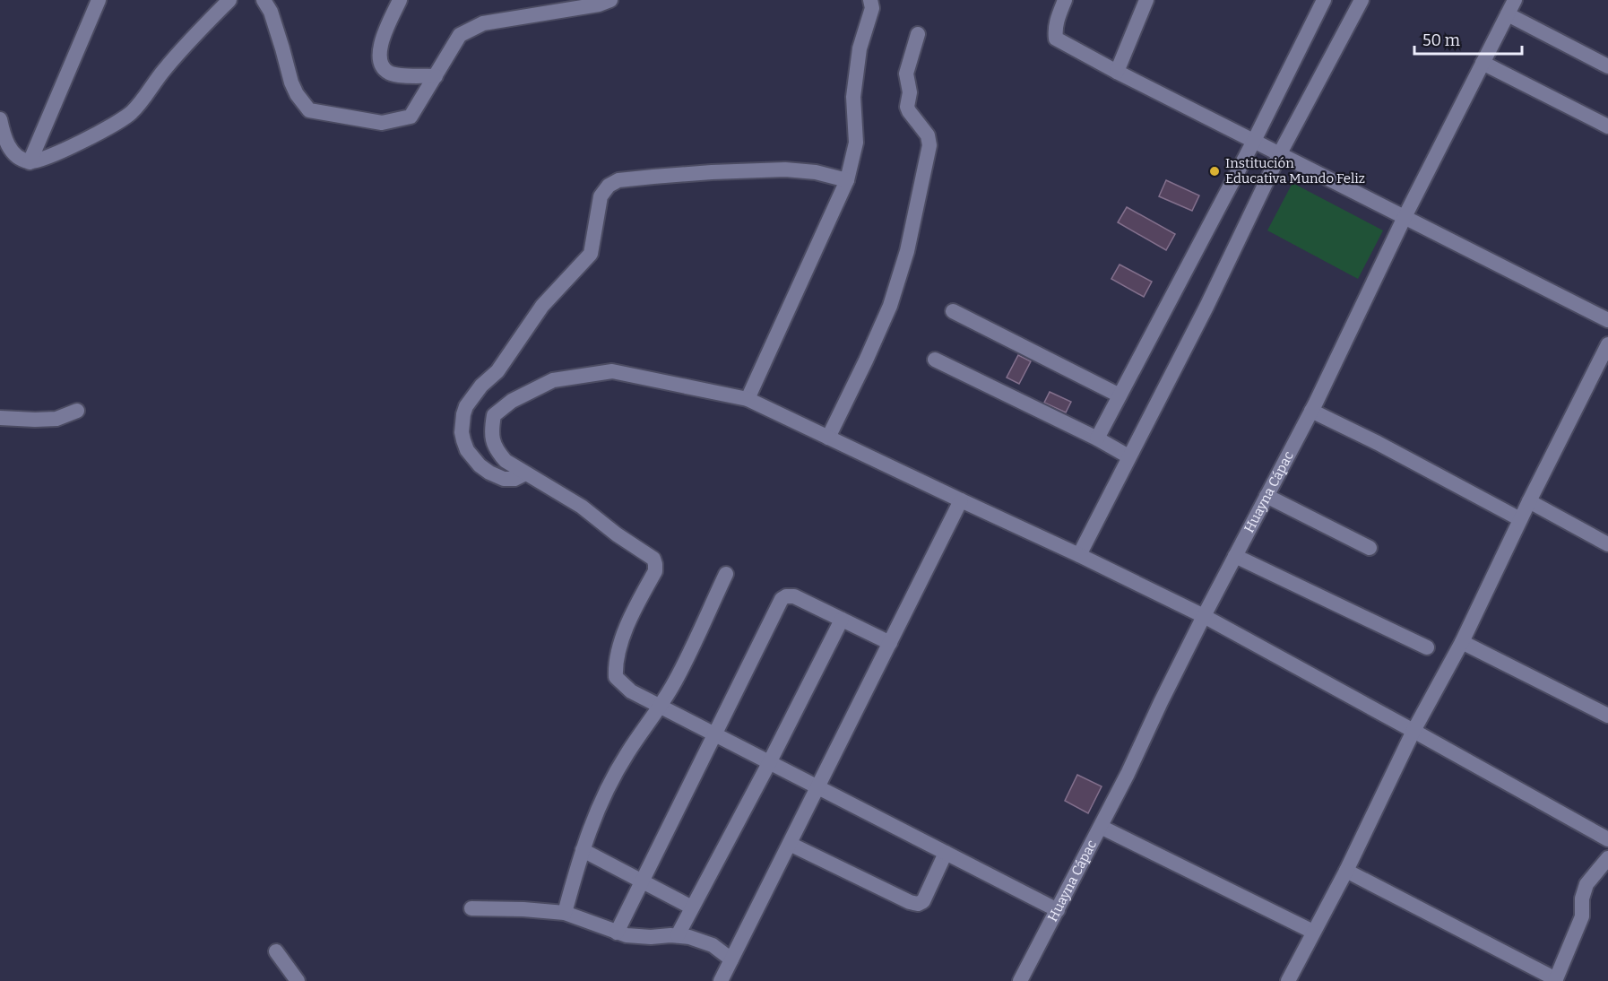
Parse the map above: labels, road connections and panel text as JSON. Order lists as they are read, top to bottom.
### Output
{
  "streets": {
    "street": ["Huayna Cápac"]
  },
  "places": ["Institución Educativa Mundo Feliz"],
  "scale_bar": "50 m"
}
